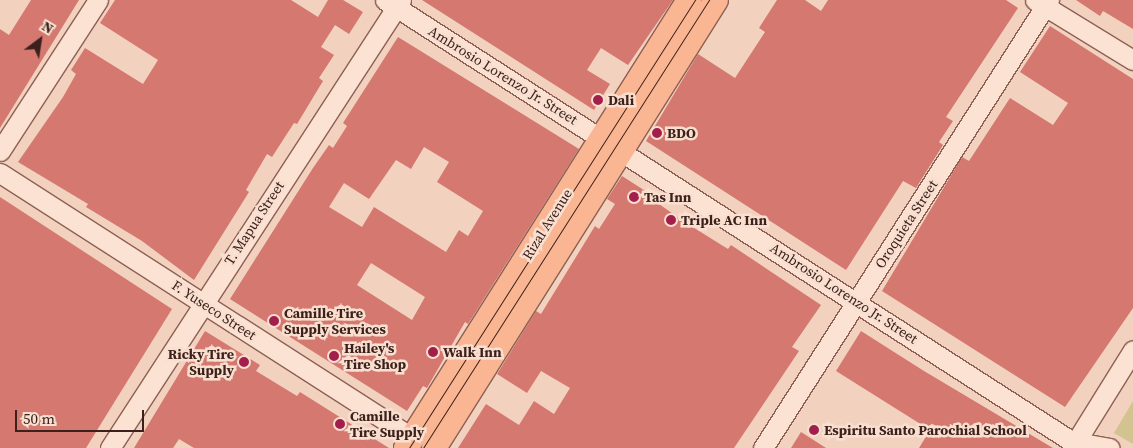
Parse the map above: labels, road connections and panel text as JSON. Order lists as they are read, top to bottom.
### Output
{
  "streets": {
    "main road": ["Rizal Avenue"],
    "street": [
      "Ambrosio Lorenzo Jr. Street",
      "T. Mapua Street",
      "Oroquieta Street",
      "F. Yuseco Street"
    ]
  },
  "crossings": [
    ["Ambrosio Lorenzo Jr. Street", "T. Mapua Street"],
    ["Ambrosio Lorenzo Jr. Street", "Rizal Avenue"],
    ["Ambrosio Lorenzo Jr. Street", "Oroquieta Street"],
    ["T. Mapua Street", "F. Yuseco Street"],
    ["Rizal Avenue", "F. Yuseco Street"]
  ],
  "places": [
    "Dali",
    "BDO",
    "Tas Inn",
    "Triple AC Inn",
    "Camille Tire Supply Services",
    "Walk Inn",
    "Hailey's Tire Shop",
    "Ricky Tire Supply",
    "Camille Tire Supply",
    "Espiritu Santo Parochial School"
  ],
  "scale_bar": "50 m",
  "north": "top right"
}
